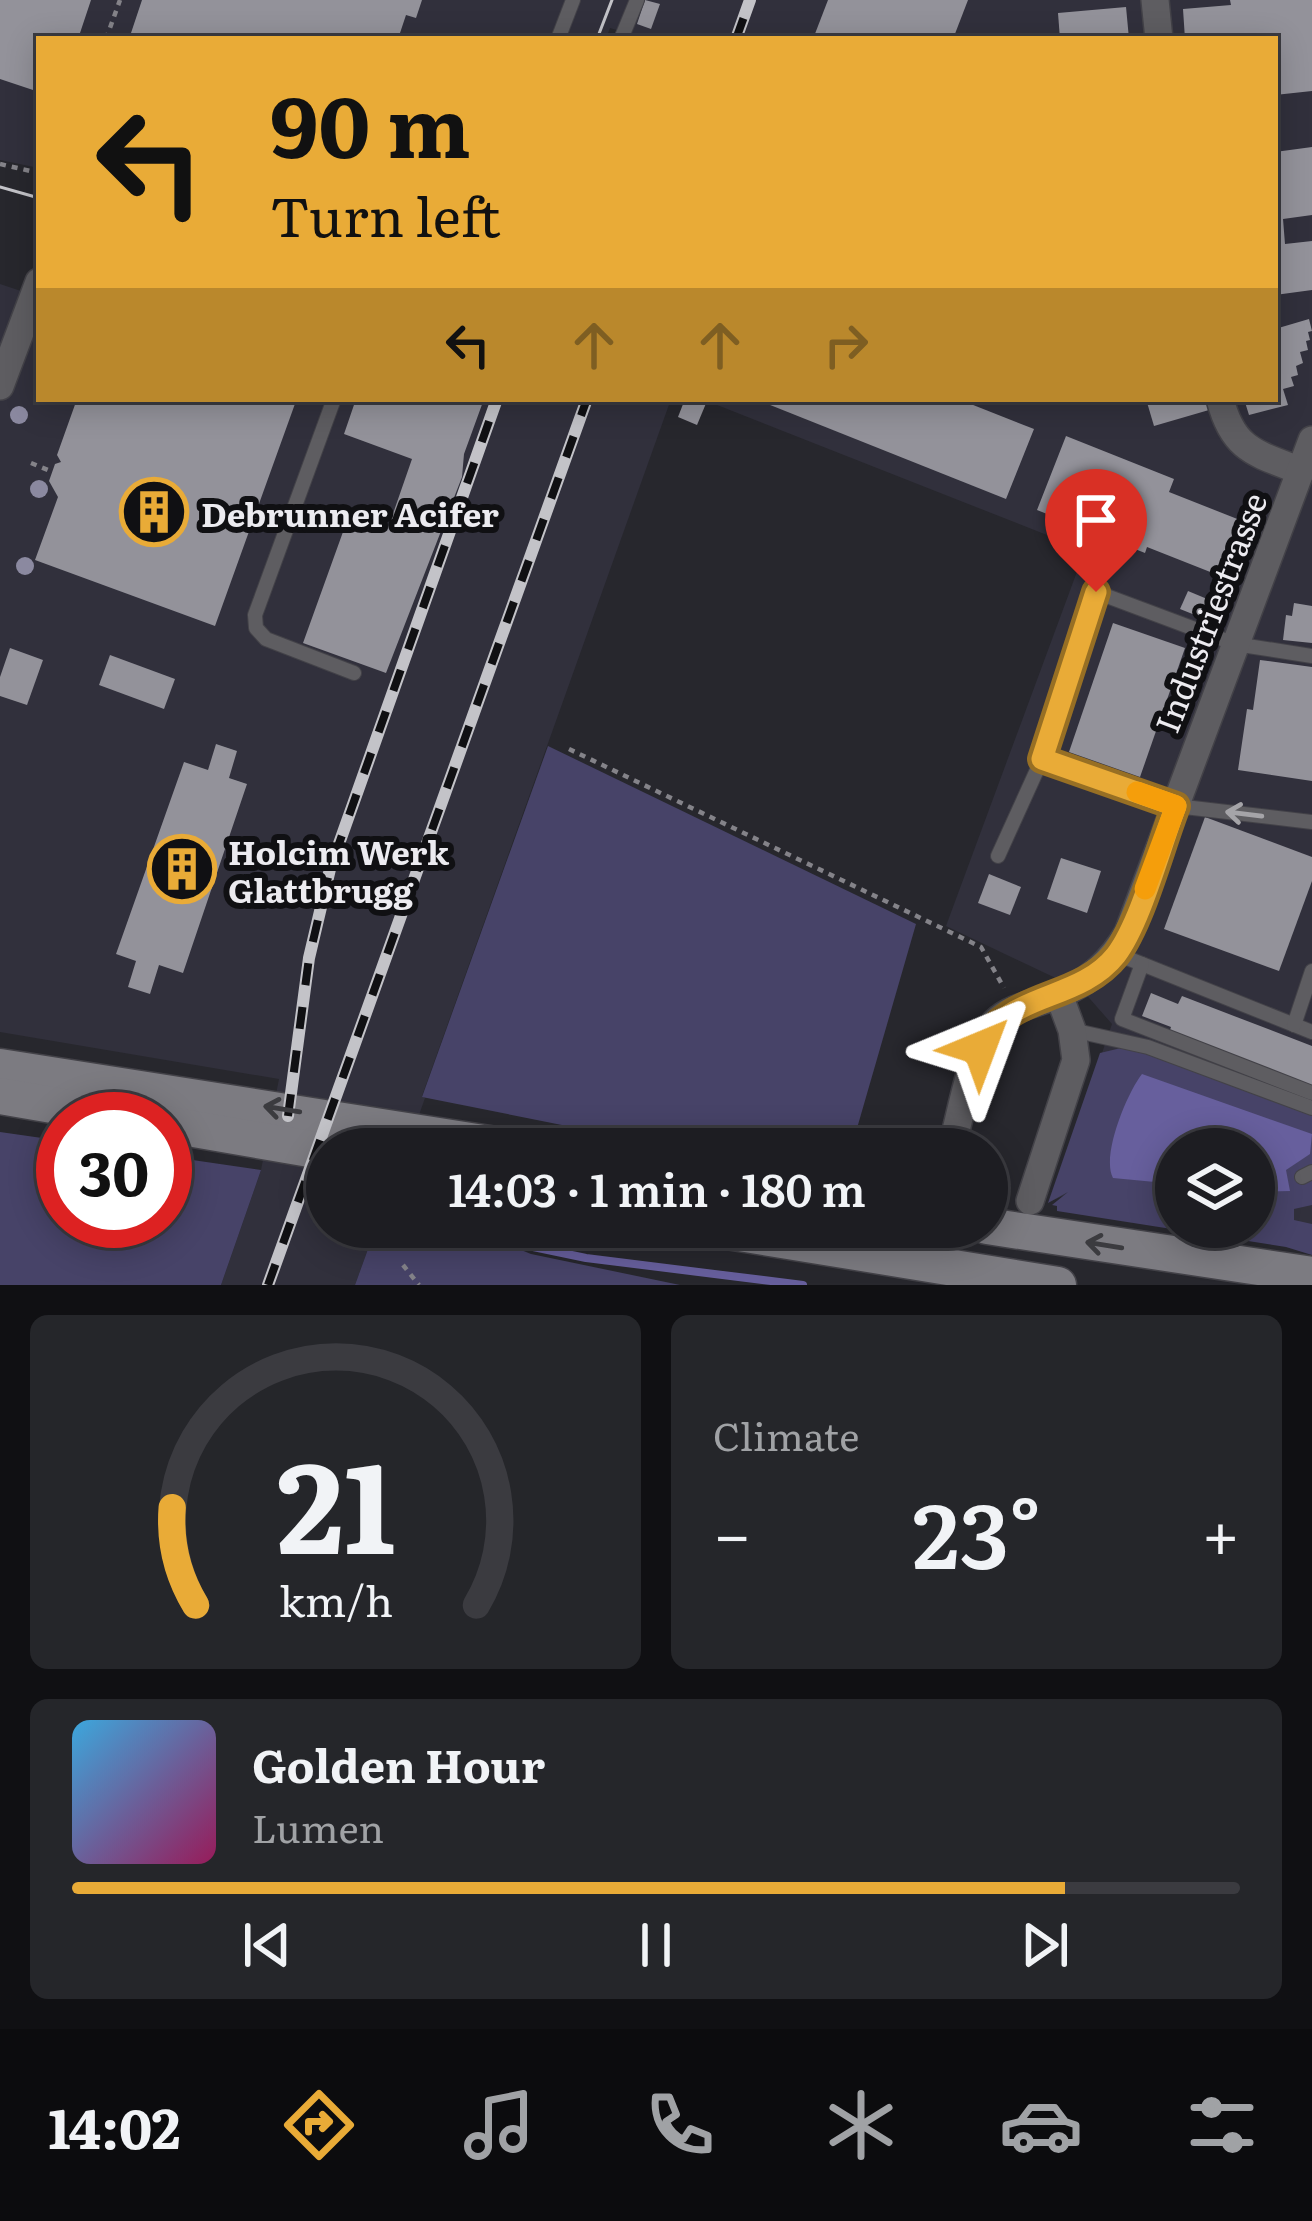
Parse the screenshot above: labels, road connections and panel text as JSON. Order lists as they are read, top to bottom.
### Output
{
  "streets": {
    "street": ["Industriestrasse"]
  },
  "places": {
    "building": ["Debrunner Acifer", "Holcim Werk Glattbrugg"]
  },
  "page": {
    "turn": ["90 m", "Turn left"],
    "limit": "30",
    "trip": "14:03 · 1 min · 180 m",
    "tile": "Climate",
    "heat": ["−", "23°", "+"],
    "song": ["Golden Hour", "Lumen"],
    "tabs": "14:02",
    "gauge": ["21", "km/h"]
  }
}
